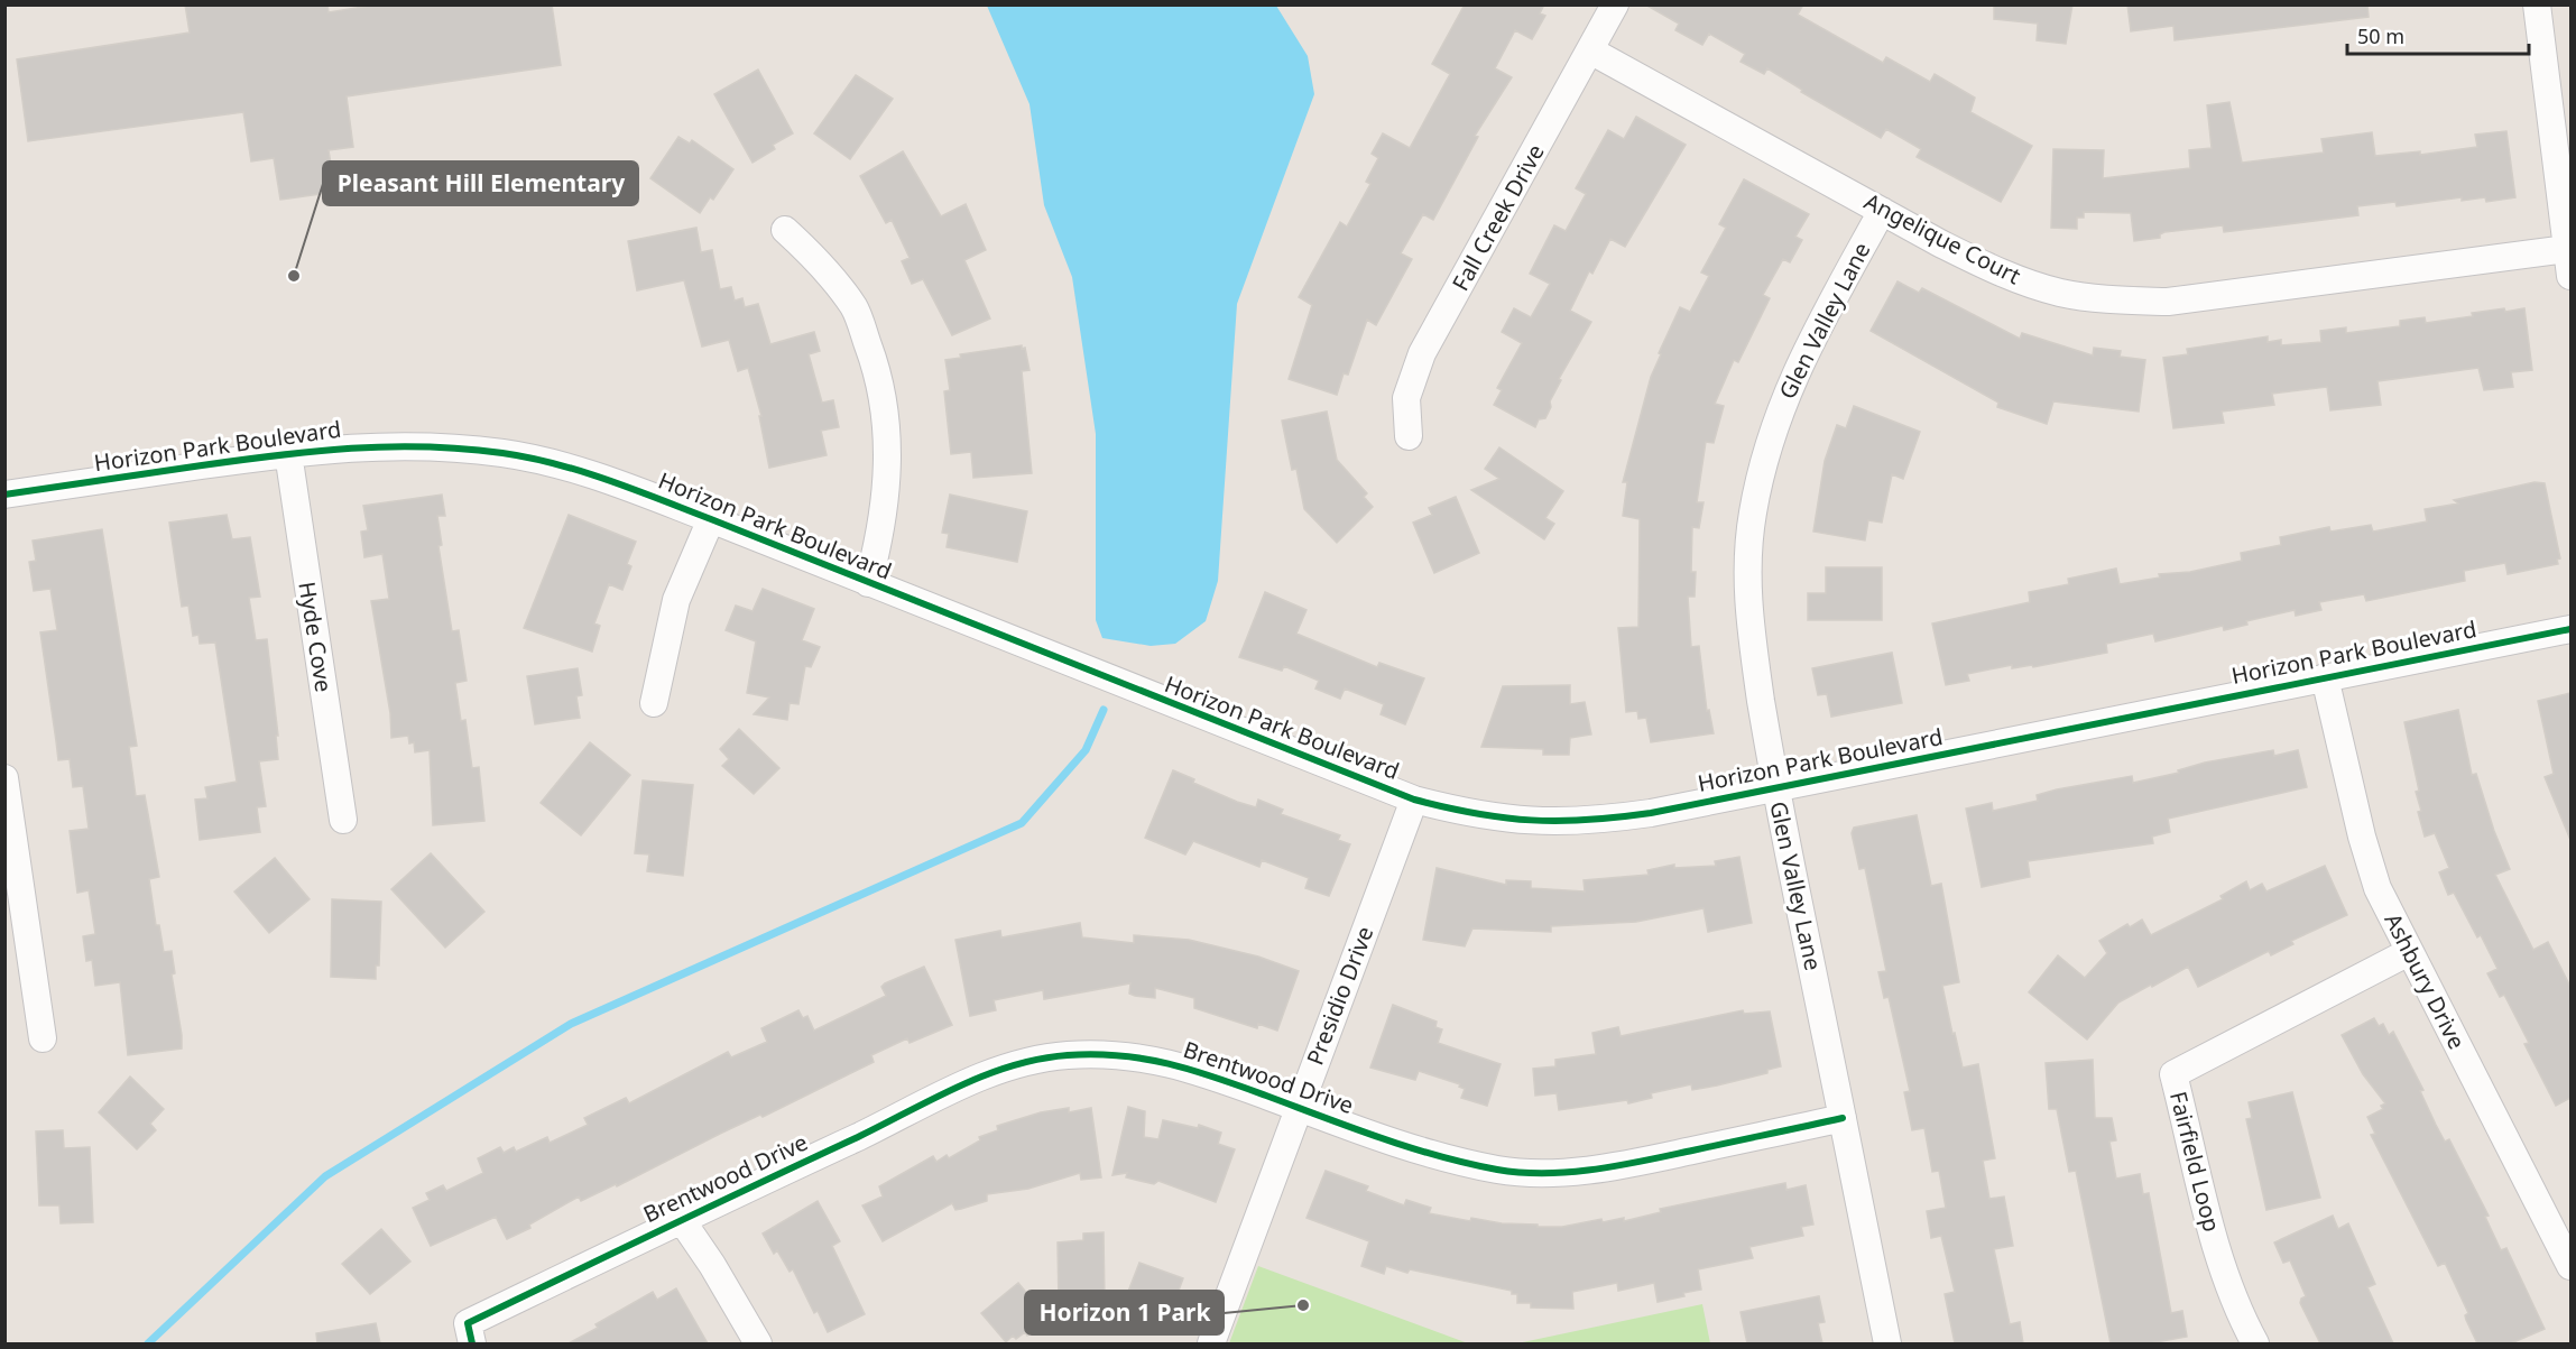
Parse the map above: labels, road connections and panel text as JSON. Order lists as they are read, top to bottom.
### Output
{
  "streets": {
    "street": [
      "Fall Creek Drive",
      "Angelique Court",
      "Glen Valley Lane",
      "Horizon Park Boulevard",
      "Hyde Cove",
      "Ashbury Drive",
      "Presidio Drive",
      "Brentwood Drive",
      "Fairfield Loop"
    ]
  },
  "crossings": [
    ["Fall Creek Drive", "Angelique Court"],
    ["Angelique Court", "Glen Valley Lane"],
    ["Glen Valley Lane", "Horizon Park Boulevard"],
    ["Glen Valley Lane", "Brentwood Drive"],
    ["Horizon Park Boulevard", "Hyde Cove"],
    ["Horizon Park Boulevard", "Ashbury Drive"],
    ["Horizon Park Boulevard", "Presidio Drive"],
    ["Ashbury Drive", "Fairfield Loop"],
    ["Presidio Drive", "Brentwood Drive"]
  ],
  "places": ["Pleasant Hill Elementary", "Horizon 1 Park"],
  "scale_bar": "50 m"
}
